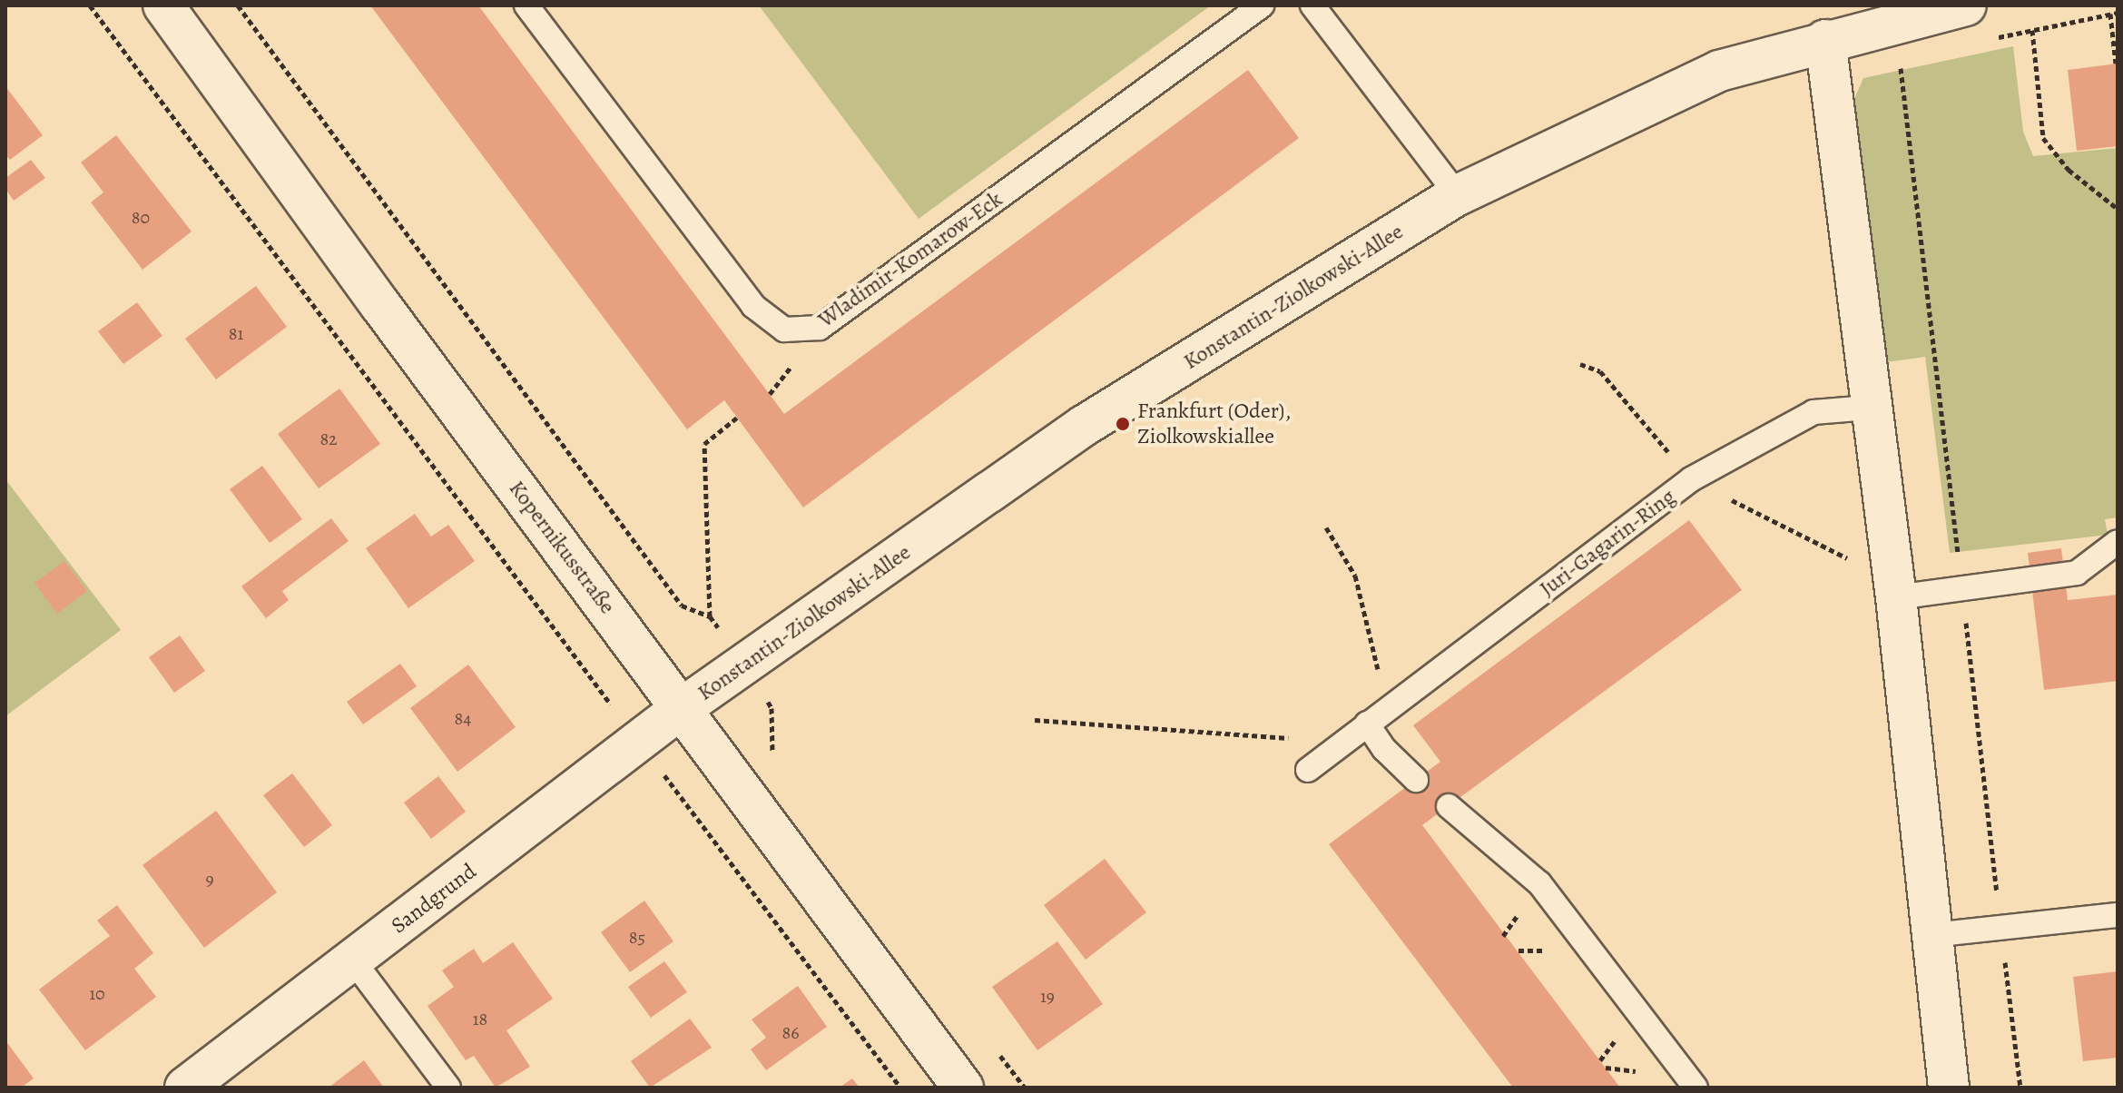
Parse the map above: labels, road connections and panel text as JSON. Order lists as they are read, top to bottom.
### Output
{
  "streets": {
    "street": ["Konstantin-Ziolkowski-Allee", "Kopernikusstraße", "Sandgrund"],
    "lane": ["Wladimir-Komarow-Eck", "Juri-Gagarin-Ring"]
  },
  "crossings": [
    ["Konstantin-Ziolkowski-Allee", "Kopernikusstraße"],
    ["Konstantin-Ziolkowski-Allee", "Sandgrund"],
    ["Kopernikusstraße", "Sandgrund"]
  ],
  "places": ["Frankfurt (Oder), Ziolkowskiallee"],
  "house_numbers": [
    "80",
    "81",
    "82",
    "84",
    "9",
    "85",
    "10",
    "19",
    "18",
    "86"
  ]
}
